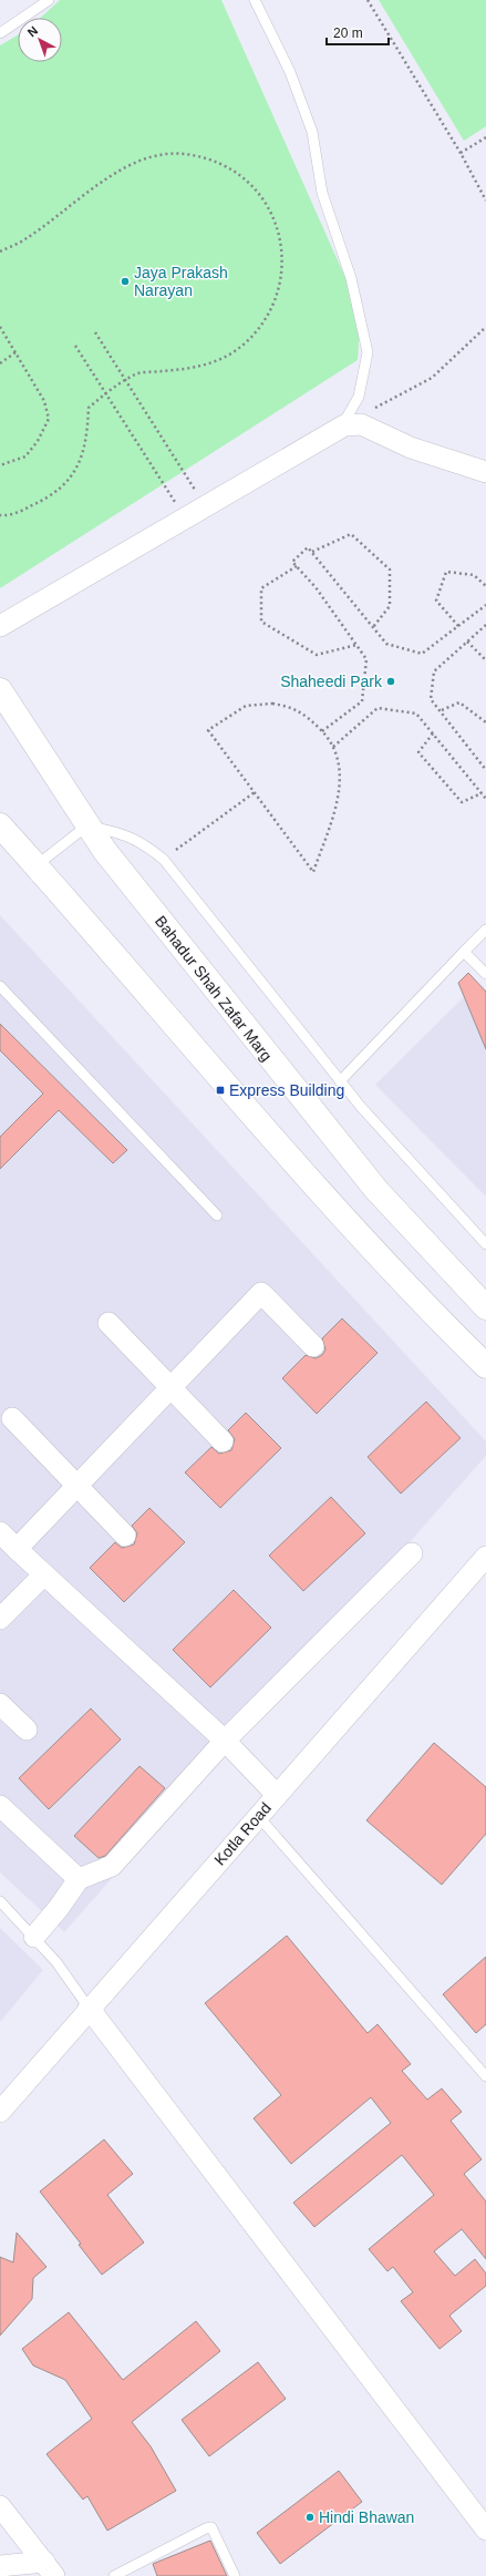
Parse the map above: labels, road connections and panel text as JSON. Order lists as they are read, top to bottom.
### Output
{
  "streets": {
    "main road": ["Bahadur Shah Zafar Marg"],
    "street": ["Kotla Road"]
  },
  "places": {
    "other": ["Jaya Prakash Narayan", "Shaheedi Park", "Hindi Bhawan"],
    "transit": ["Express Building"]
  },
  "scale_bar": "20 m",
  "north": "top left"
}
